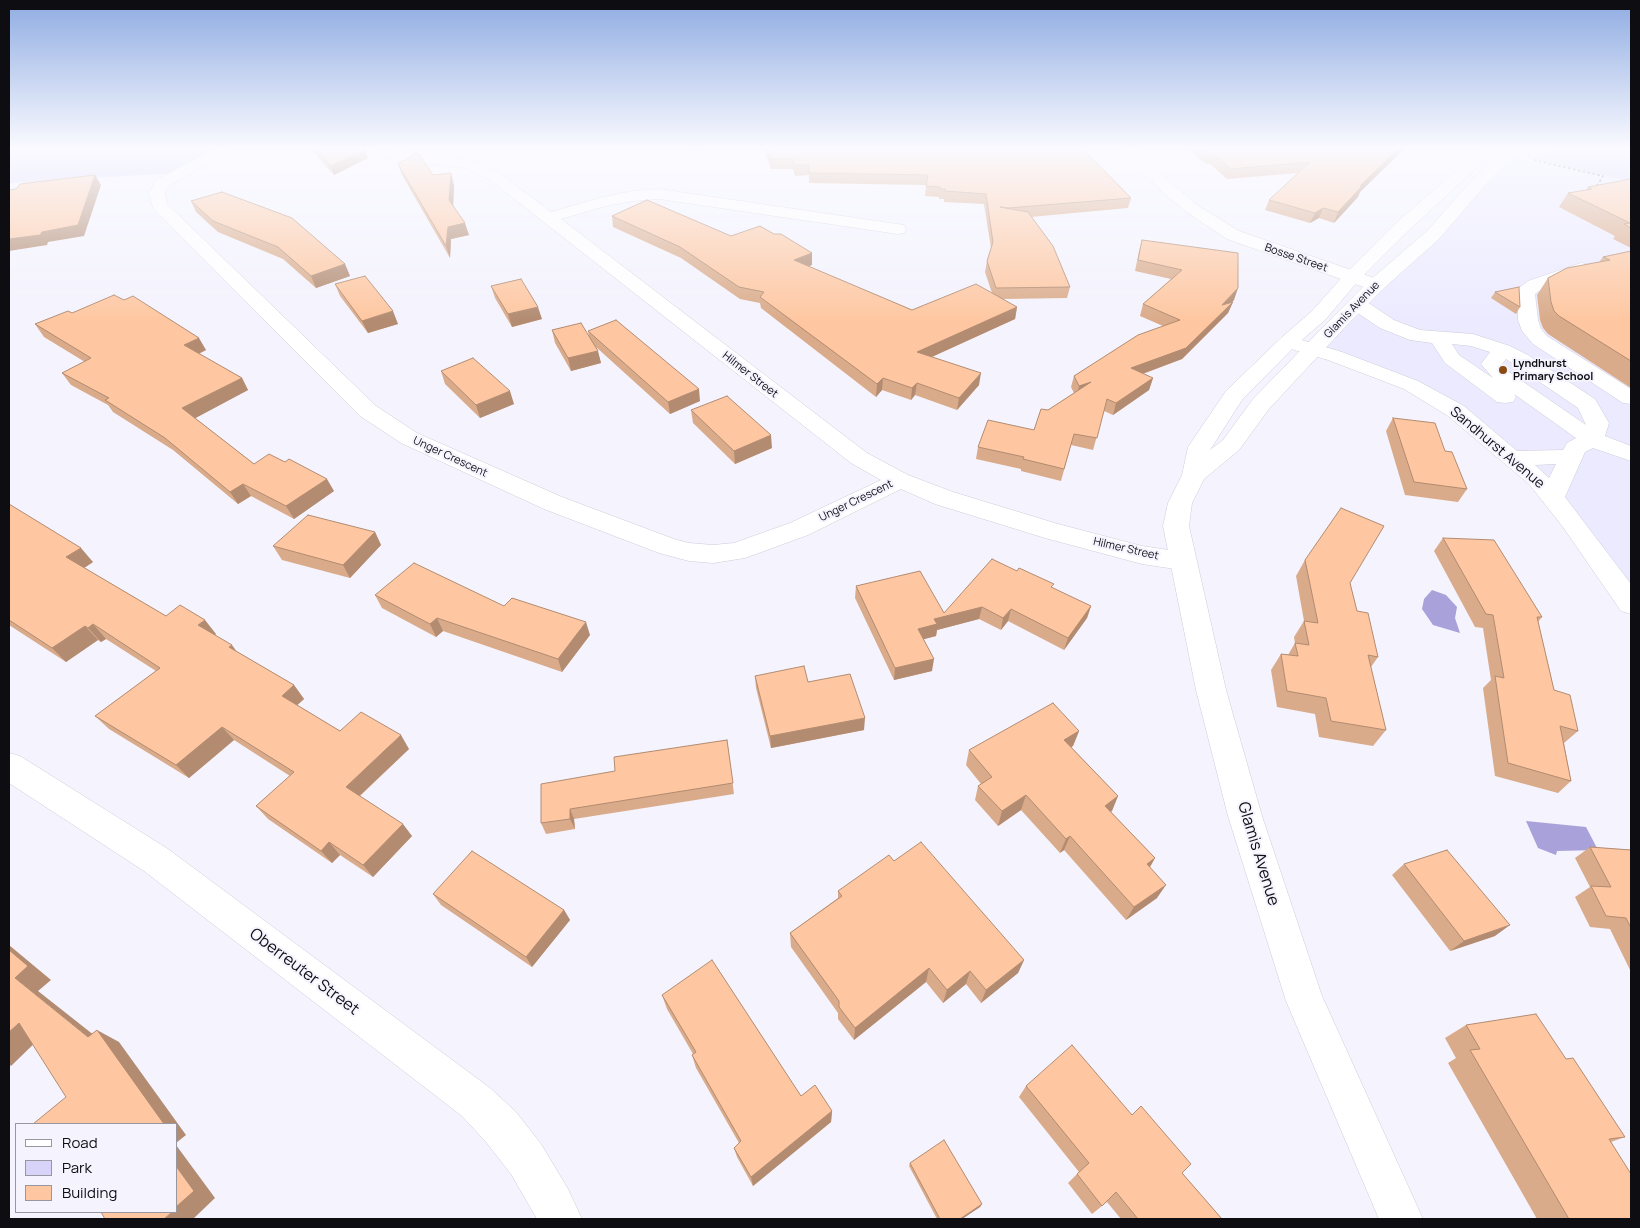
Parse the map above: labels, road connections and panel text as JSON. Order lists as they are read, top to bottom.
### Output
{
  "streets": {
    "street": [
      "Bosse Street",
      "Glamis Avenue",
      "Hilmer Street",
      "Sandhurst Avenue",
      "Unger Crescent",
      "Oberreuter Street"
    ]
  },
  "crossings": [
    ["Bosse Street", "Glamis Avenue"],
    ["Glamis Avenue", "Hilmer Street"],
    ["Glamis Avenue", "Sandhurst Avenue"],
    ["Hilmer Street", "Unger Crescent"]
  ],
  "places": ["Lyndhurst Primary School"],
  "legend": ["Road", "Park", "Building"]
}
